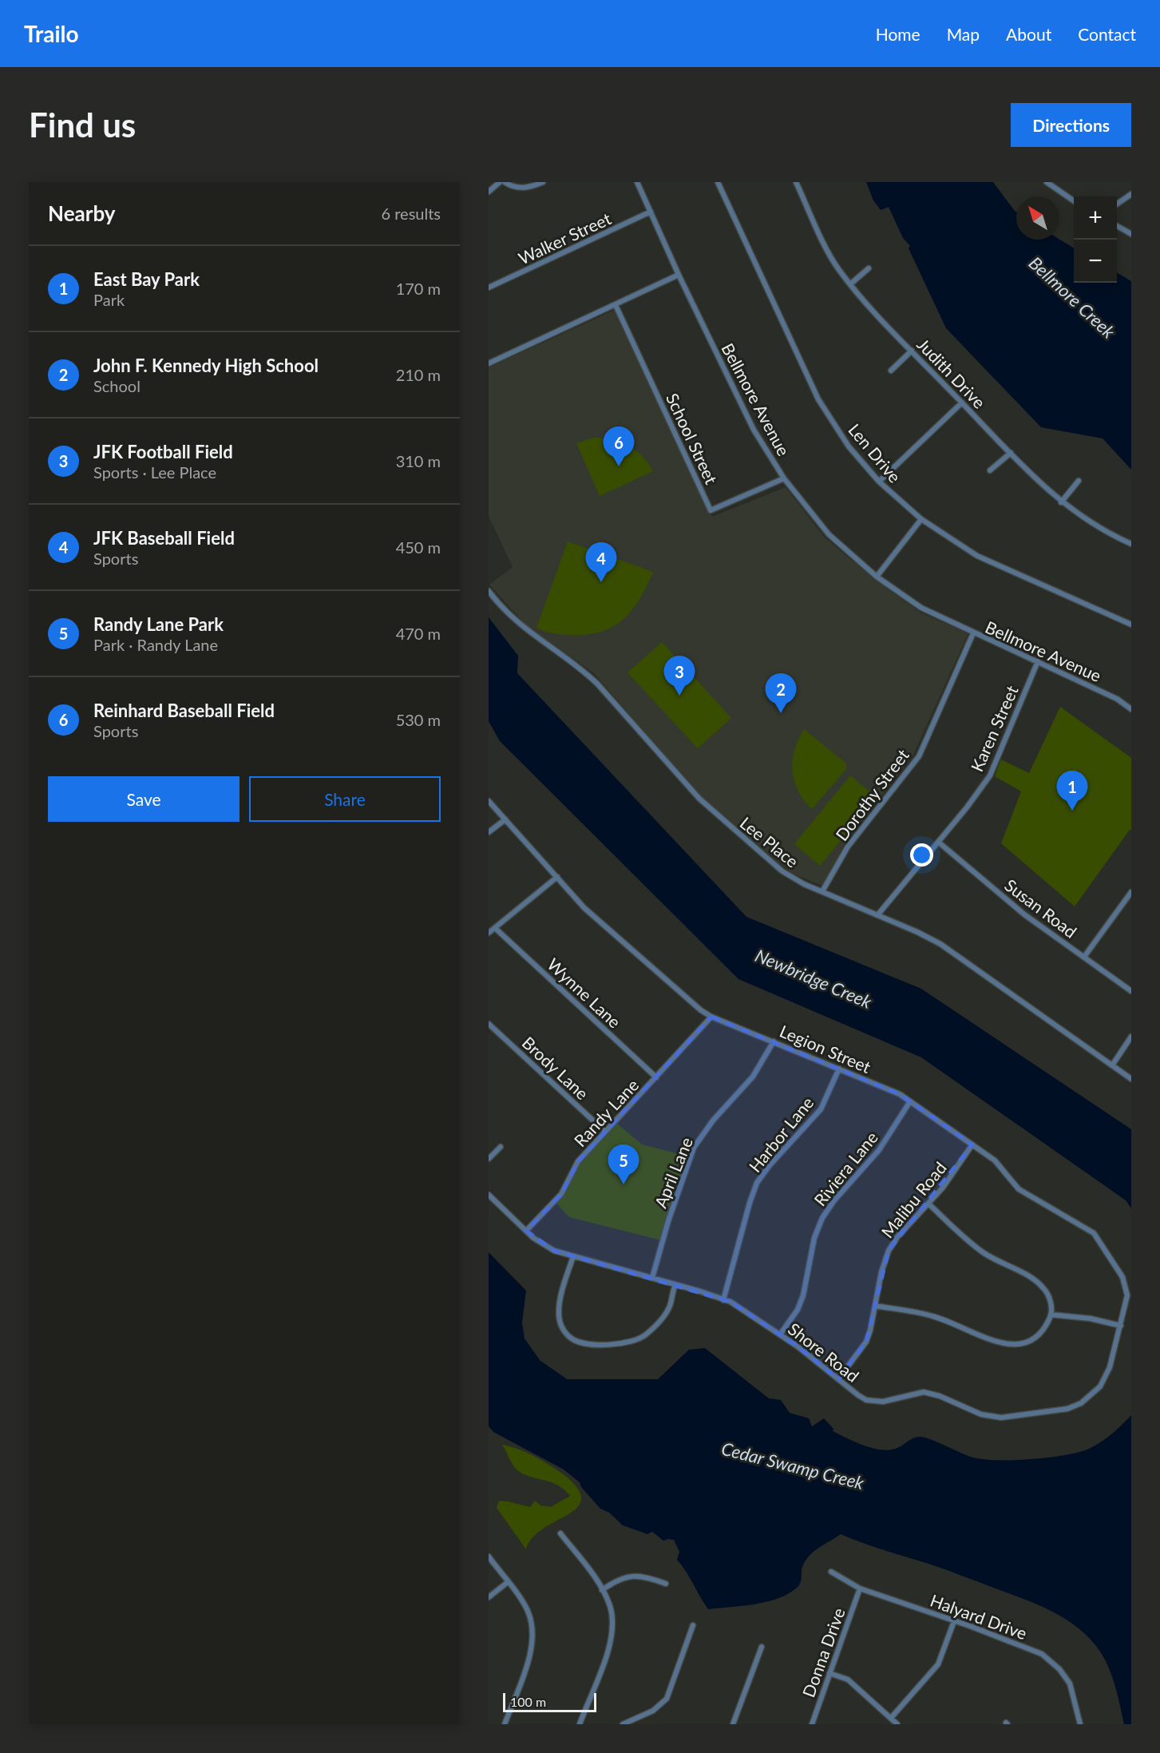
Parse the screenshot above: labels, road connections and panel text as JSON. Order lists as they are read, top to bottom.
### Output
{
  "streets": {
    "street": [
      "Walker Street",
      "Judith Drive",
      "Bellmore Avenue",
      "School Street",
      "Len Drive",
      "Karen Street",
      "Dorothy Street",
      "Lee Place",
      "Susan Road",
      "Wynne Lane",
      "Legion Street",
      "Brody Lane",
      "Randy Lane",
      "Harbor Lane",
      "Riviera Lane",
      "April Lane",
      "Malibu Road",
      "Shore Road",
      "Halyard Drive",
      "Donna Drive"
    ]
  },
  "crossings": [
    ["Walker Street", "Bellmore Avenue"],
    ["Bellmore Avenue", "School Street"],
    ["Bellmore Avenue", "Karen Street"],
    ["Bellmore Avenue", "Dorothy Street"],
    ["Karen Street", "Lee Place"],
    ["Karen Street", "Susan Road"],
    ["Dorothy Street", "Lee Place"],
    ["Wynne Lane", "Randy Lane"],
    ["Legion Street", "Randy Lane"],
    ["Legion Street", "Harbor Lane"],
    ["Legion Street", "Riviera Lane"],
    ["Legion Street", "April Lane"],
    ["Legion Street", "Malibu Road"],
    ["Legion Street", "Shore Road"],
    ["Brody Lane", "Randy Lane"],
    ["Randy Lane", "Shore Road"],
    ["Harbor Lane", "Shore Road"],
    ["Riviera Lane", "Shore Road"],
    ["April Lane", "Shore Road"],
    ["Malibu Road", "Shore Road"],
    ["Halyard Drive", "Donna Drive"]
  ],
  "water": ["Bellmore Creek", "Newbridge Creek", "Cedar Swamp Creek"],
  "scale_bar": "100 m",
  "north": "top left",
  "page": {
    "header": "Trailo",
    "nav": [
      "Home",
      "Map",
      "About",
      "Contact"
    ],
    "buttons": [
      "Directions",
      ["Save", "Share"]
    ],
    "title": "Find us",
    "heading": ["Nearby", "6 results"],
    "map_buttons": ["+", "−"],
    "list": [
      {
        "mark": "1",
        "name": "East Bay Park",
        "note": "Park",
        "value": "170 m"
      },
      {
        "mark": "2",
        "name": "John F. Kennedy High School",
        "note": "School",
        "value": "210 m"
      },
      {
        "mark": "3",
        "name": "JFK Football Field",
        "note": "Sports · Lee Place",
        "value": "310 m"
      },
      {
        "mark": "4",
        "name": "JFK Baseball Field",
        "note": "Sports",
        "value": "450 m"
      },
      {
        "mark": "5",
        "name": "Randy Lane Park",
        "note": "Park · Randy Lane",
        "value": "470 m"
      },
      {
        "mark": "6",
        "name": "Reinhard Baseball Field",
        "note": "Sports",
        "value": "530 m"
      }
    ],
    "pins": [
      "6",
      "4",
      "3",
      "2",
      "1",
      "5"
    ],
    "scale": "100 m"
  }
}
